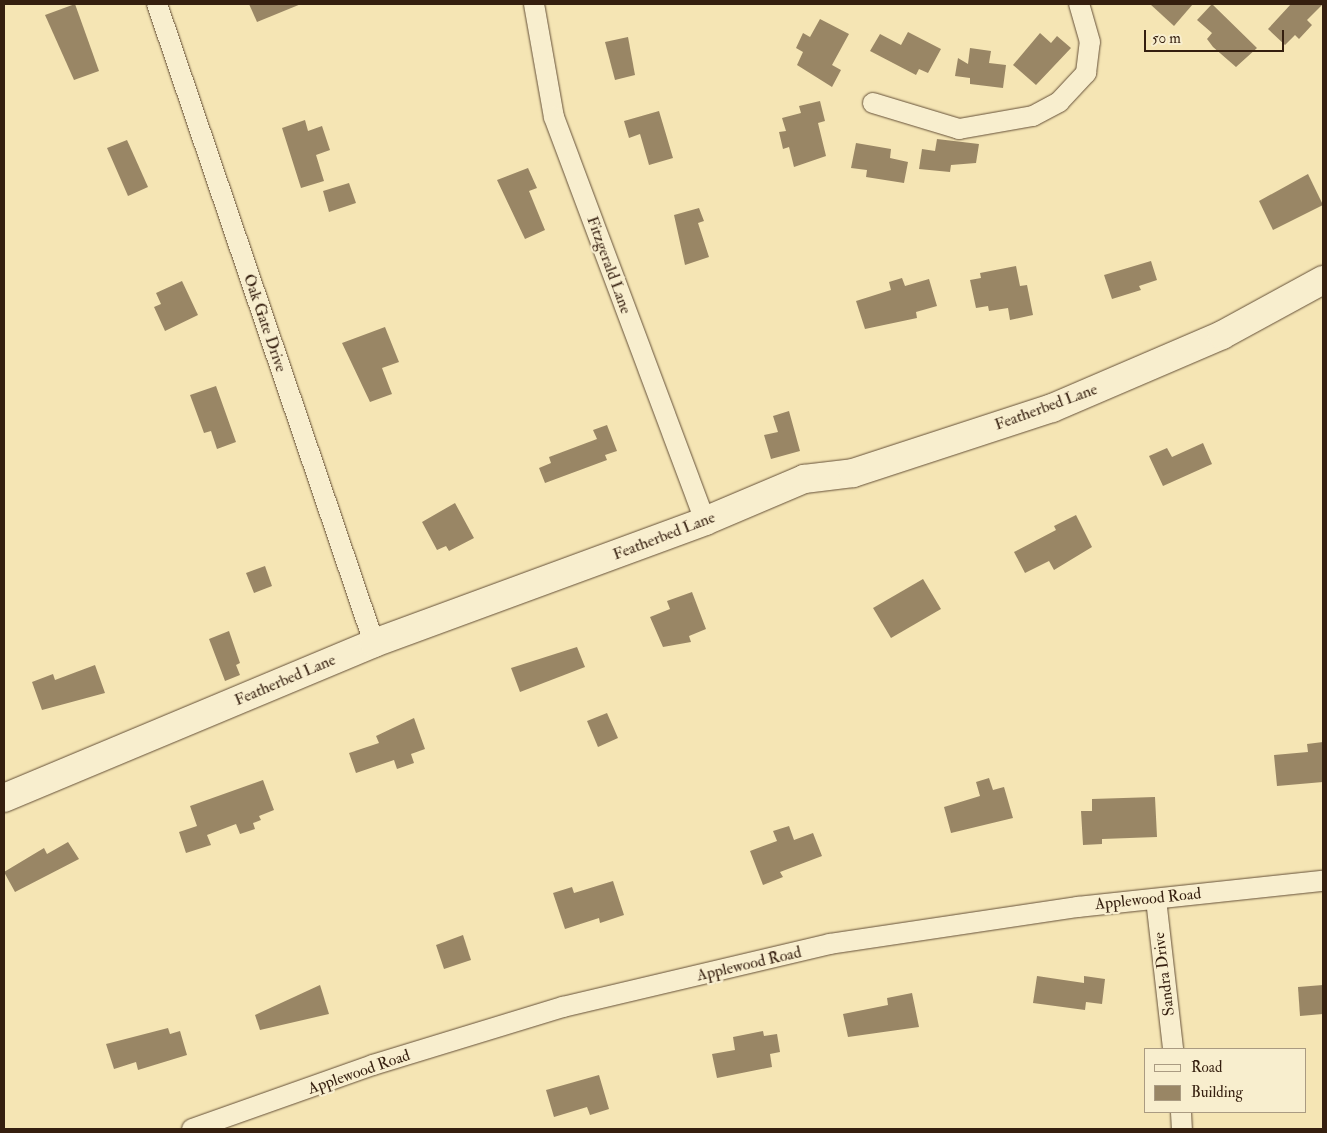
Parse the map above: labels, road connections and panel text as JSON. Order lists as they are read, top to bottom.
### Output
{
  "streets": {
    "street": [
      "Fitzgerald Lane",
      "Oak Gate Drive",
      "Featherbed Lane",
      "Applewood Road",
      "Sandra Drive"
    ]
  },
  "crossings": [
    ["Fitzgerald Lane", "Featherbed Lane"],
    ["Oak Gate Drive", "Featherbed Lane"],
    ["Applewood Road", "Sandra Drive"]
  ],
  "legend": ["Road", "Building"],
  "scale_bar": "50 m"
}
